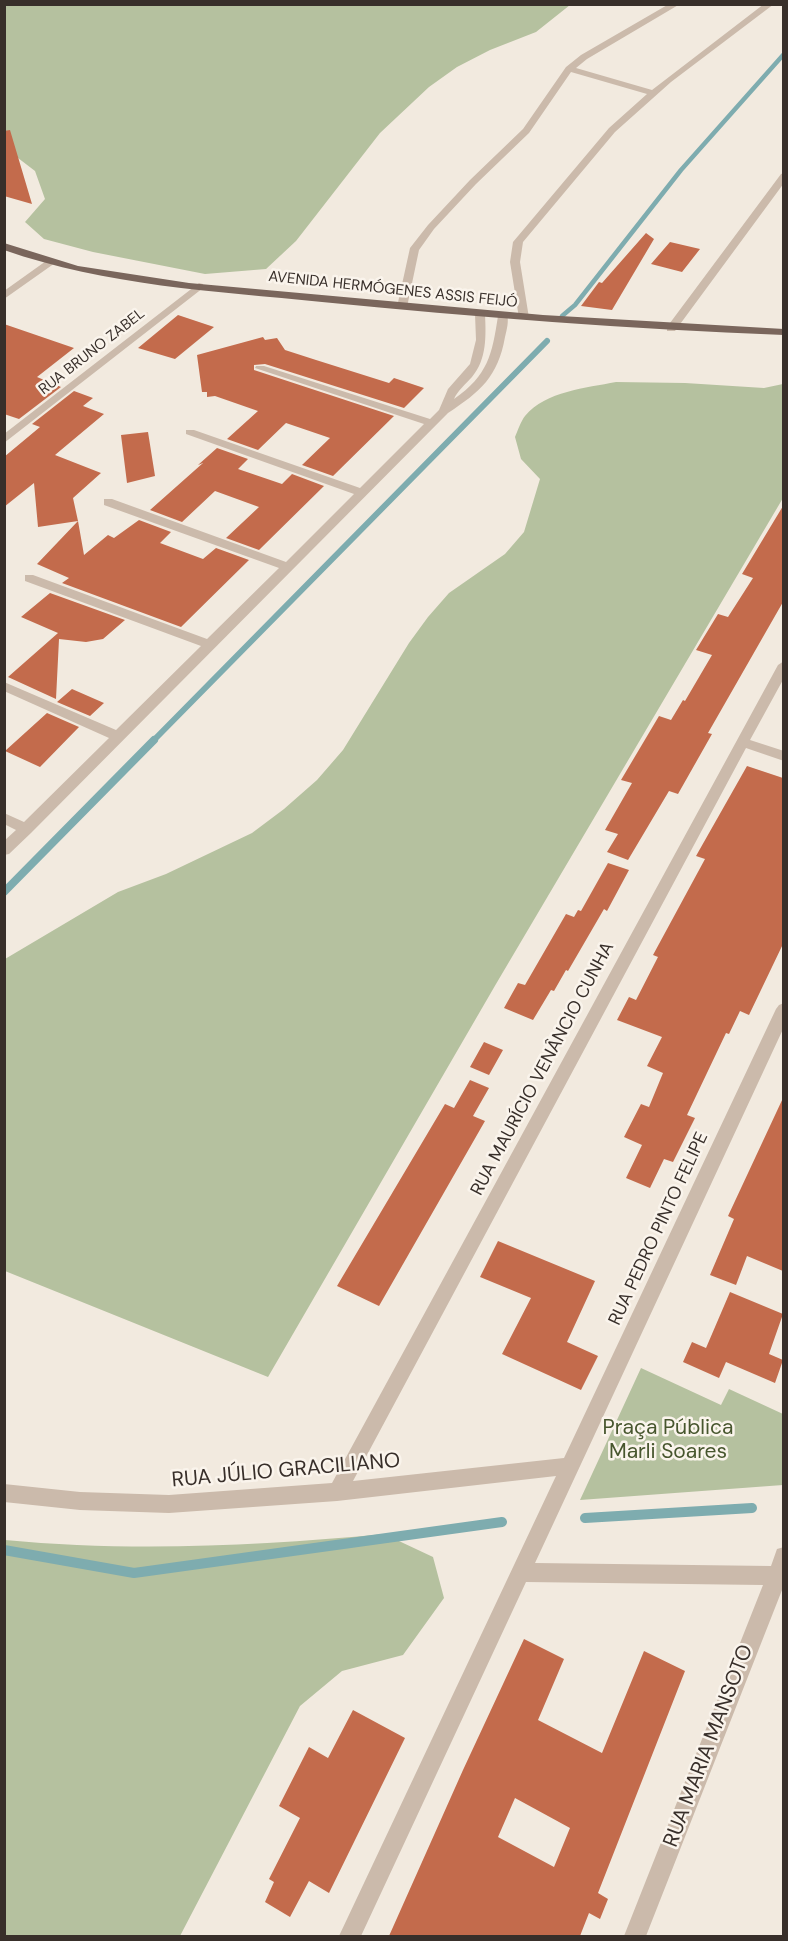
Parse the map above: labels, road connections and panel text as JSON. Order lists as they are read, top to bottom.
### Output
{
  "streets": {
    "main road": ["AVENIDA HERMÓGENES ASSIS FEIJÓ"],
    "street": [
      "RUA BRUNO ZABEL",
      "RUA MAURÍCIO VENÂNCIO CUNHA",
      "RUA PEDRO PINTO FELIPE",
      "RUA JÚLIO GRACILIANO",
      "RUA MARIA MANSOTO"
    ]
  },
  "crossings": [
    ["AVENIDA HERMÓGENES ASSIS FEIJÓ", "RUA BRUNO ZABEL"],
    ["RUA MAURÍCIO VENÂNCIO CUNHA", "RUA JÚLIO GRACILIANO"],
    ["RUA PEDRO PINTO FELIPE", "RUA JÚLIO GRACILIANO"]
  ],
  "parks": ["Praça Pública Marli Soares"]
}
